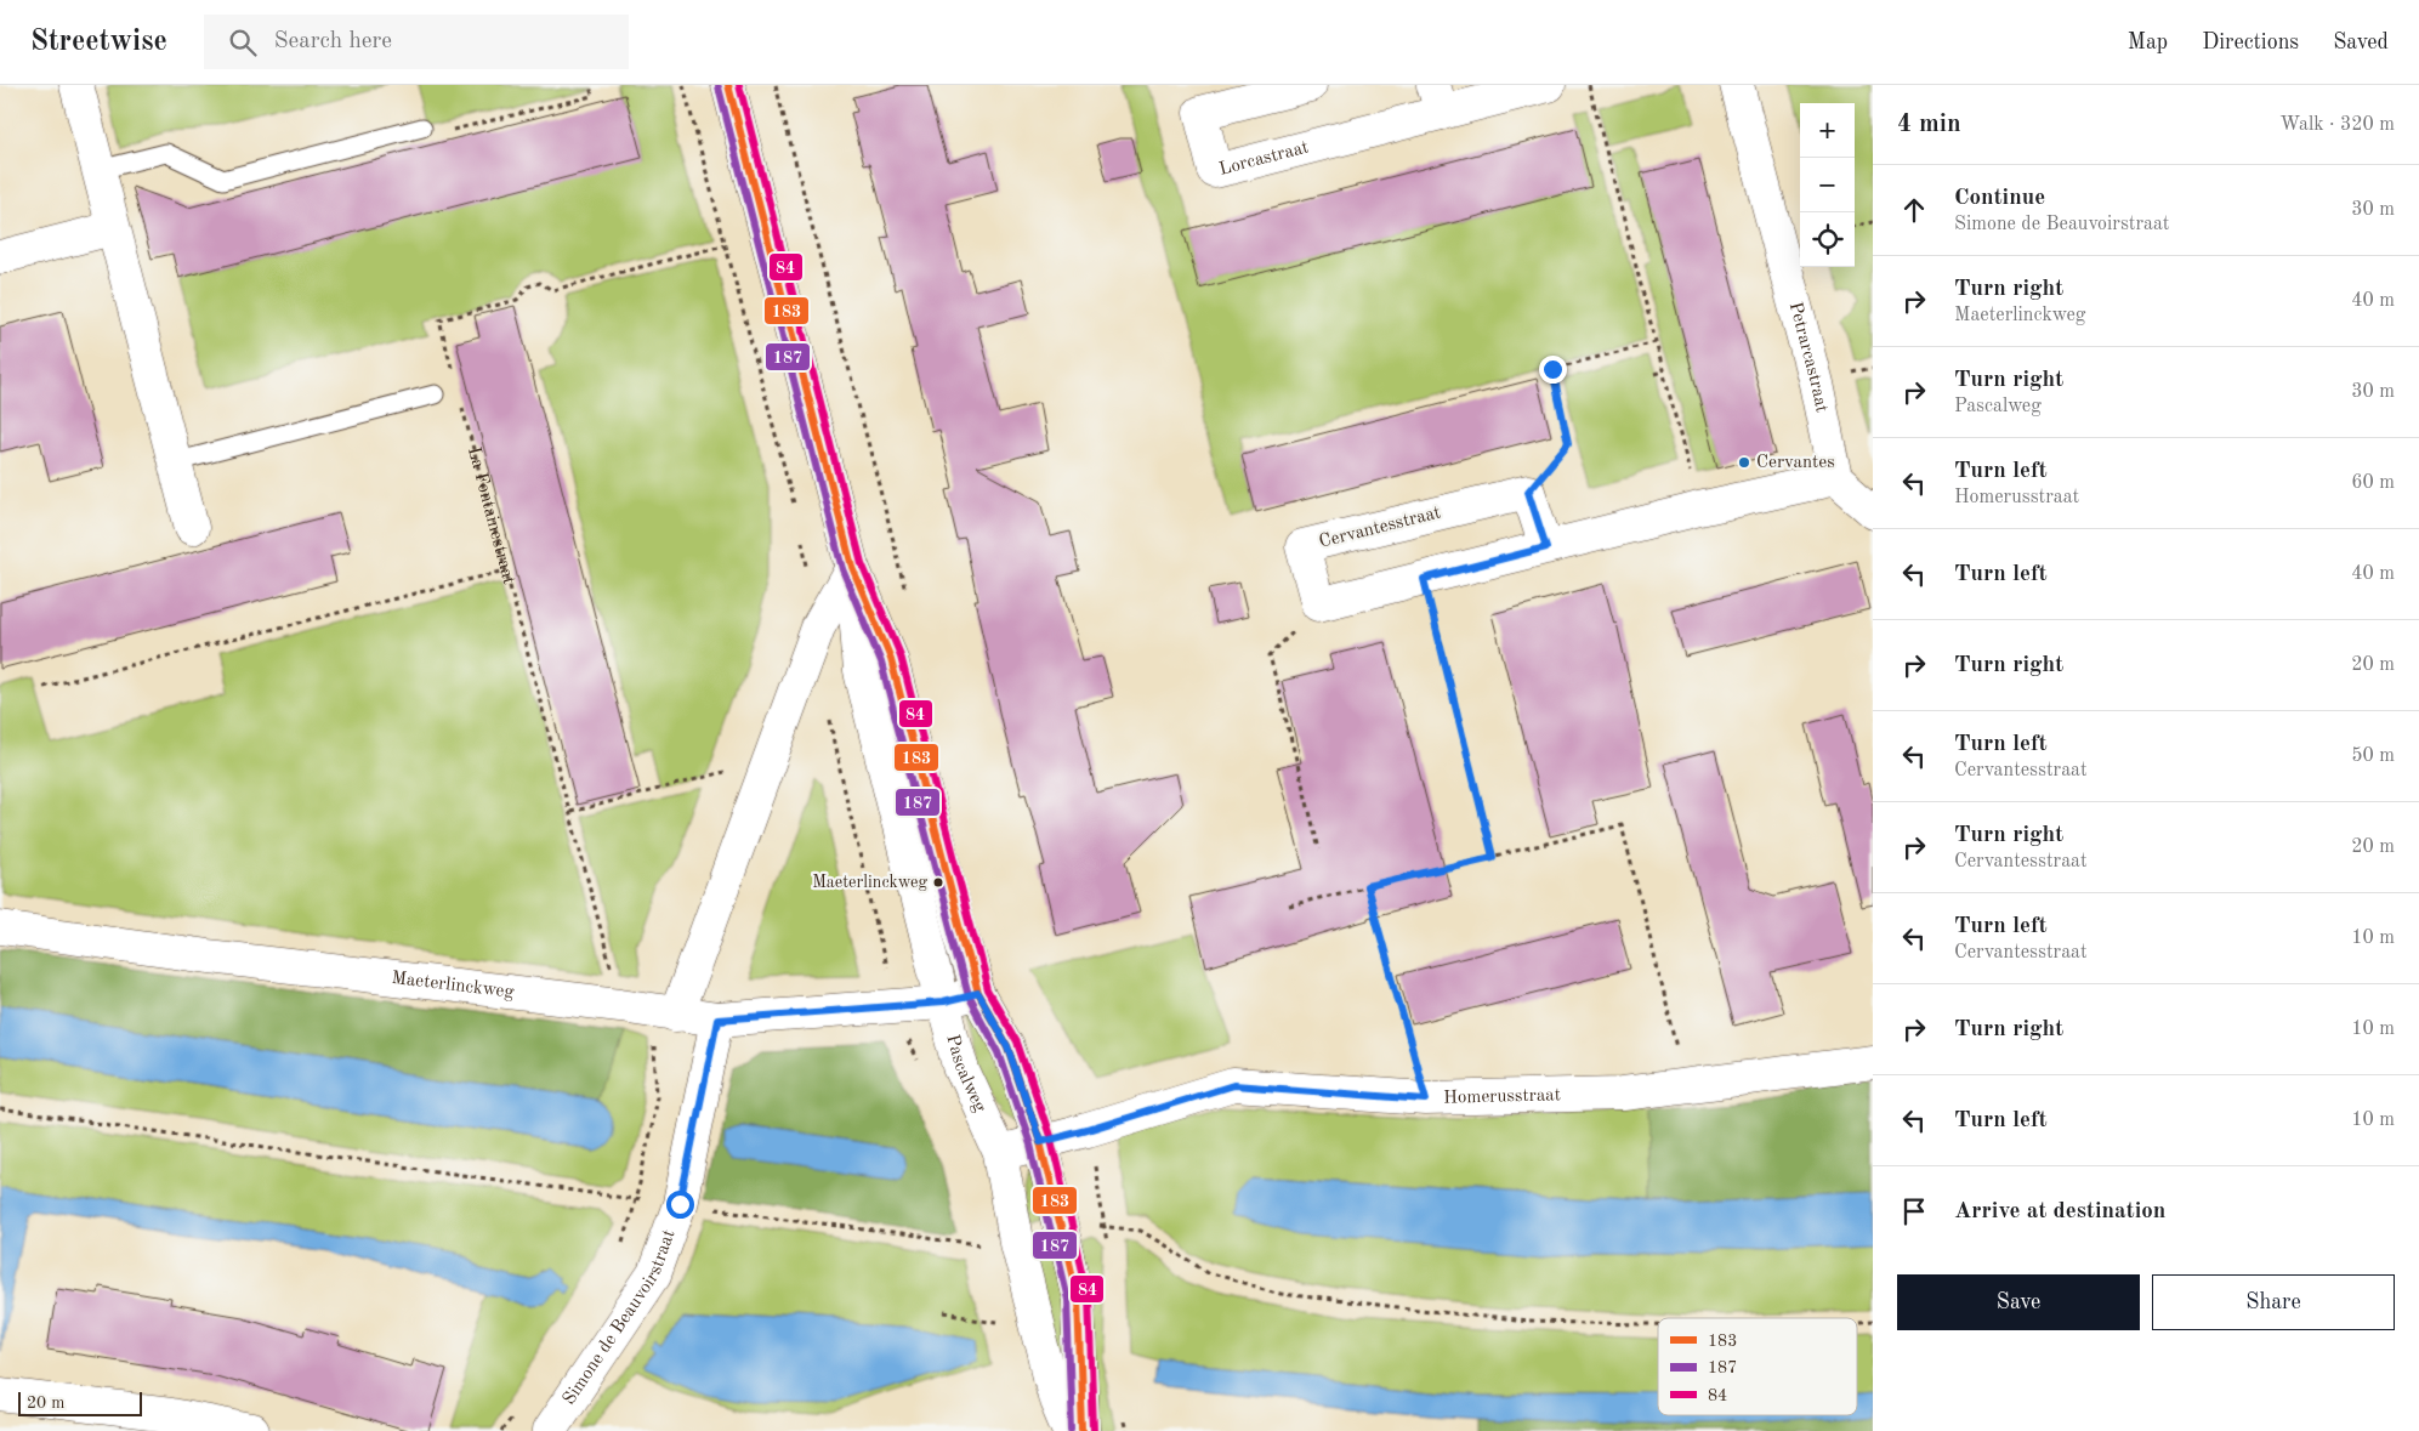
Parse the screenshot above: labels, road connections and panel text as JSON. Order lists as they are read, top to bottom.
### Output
{
  "streets": {
    "street": [
      "Lorcastraat",
      "Petrarcastraat",
      "Cervantesstraat",
      "Maeterlinckweg",
      "Pascalweg",
      "Homerusstraat",
      "Simone de Beauvoirstraat"
    ],
    "path": ["La Fontainestraat"]
  },
  "crossings": [
    ["La Fontainestraat", "Maeterlinckweg"],
    ["Maeterlinckweg", "Pascalweg"],
    ["Maeterlinckweg", "Simone de Beauvoirstraat"],
    ["Pascalweg", "Homerusstraat"]
  ],
  "places": ["Cervantes", "Maeterlinckweg"],
  "lines": ["transit line 183", "transit line 84", "transit line 187"],
  "legend": ["183", "187", "84"],
  "scale_bar": "20 m",
  "page": {
    "header": "Streetwise",
    "search": "Search here",
    "nav": ["Map", "Directions", "Saved"],
    "heading": ["4 min", "Walk · 320 m"],
    "map_buttons": ["+", "−"],
    "list": [
      ["Continue", "Simone de Beauvoirstraat", "30 m"],
      ["Turn right", "Maeterlinckweg", "40 m"],
      ["Turn right", "Pascalweg", "30 m"],
      ["Turn left", "Homerusstraat", "60 m"],
      ["Turn left", "40 m"],
      ["Turn right", "20 m"],
      ["Turn left", "Cervantesstraat", "50 m"],
      ["Turn right", "Cervantesstraat", "20 m"],
      ["Turn left", "Cervantesstraat", "10 m"],
      ["Turn right", "10 m"],
      ["Turn left", "10 m"],
      "Arrive at destination"
    ],
    "buttons": ["Save", "Share"],
    "scale": "20 m"
  }
}
